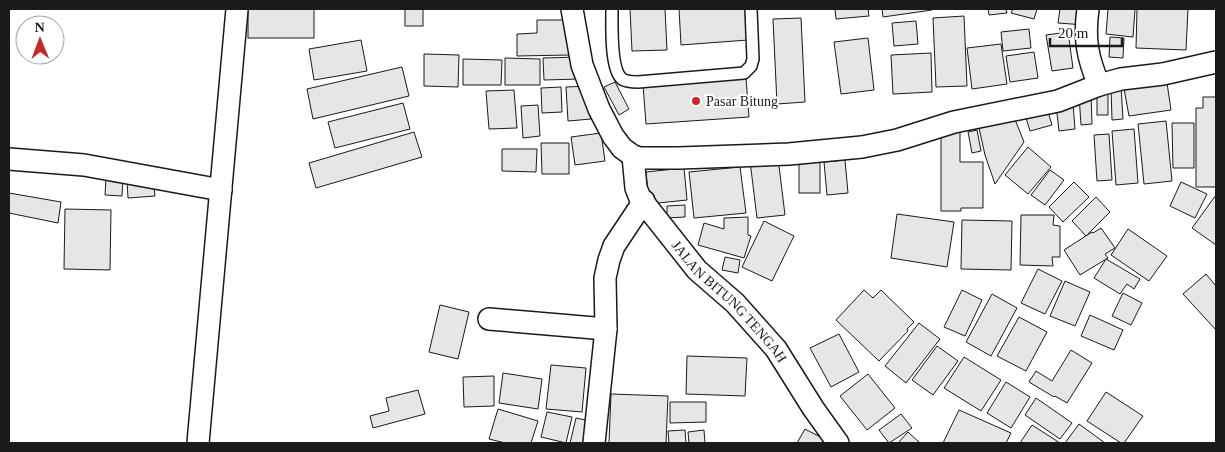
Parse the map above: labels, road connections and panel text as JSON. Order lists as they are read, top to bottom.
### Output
{
  "streets": {
    "street": ["JALAN BITUNG TENGAH"]
  },
  "places": ["Pasar Bitung"],
  "scale_bar": "20 m",
  "north": "top"
}
